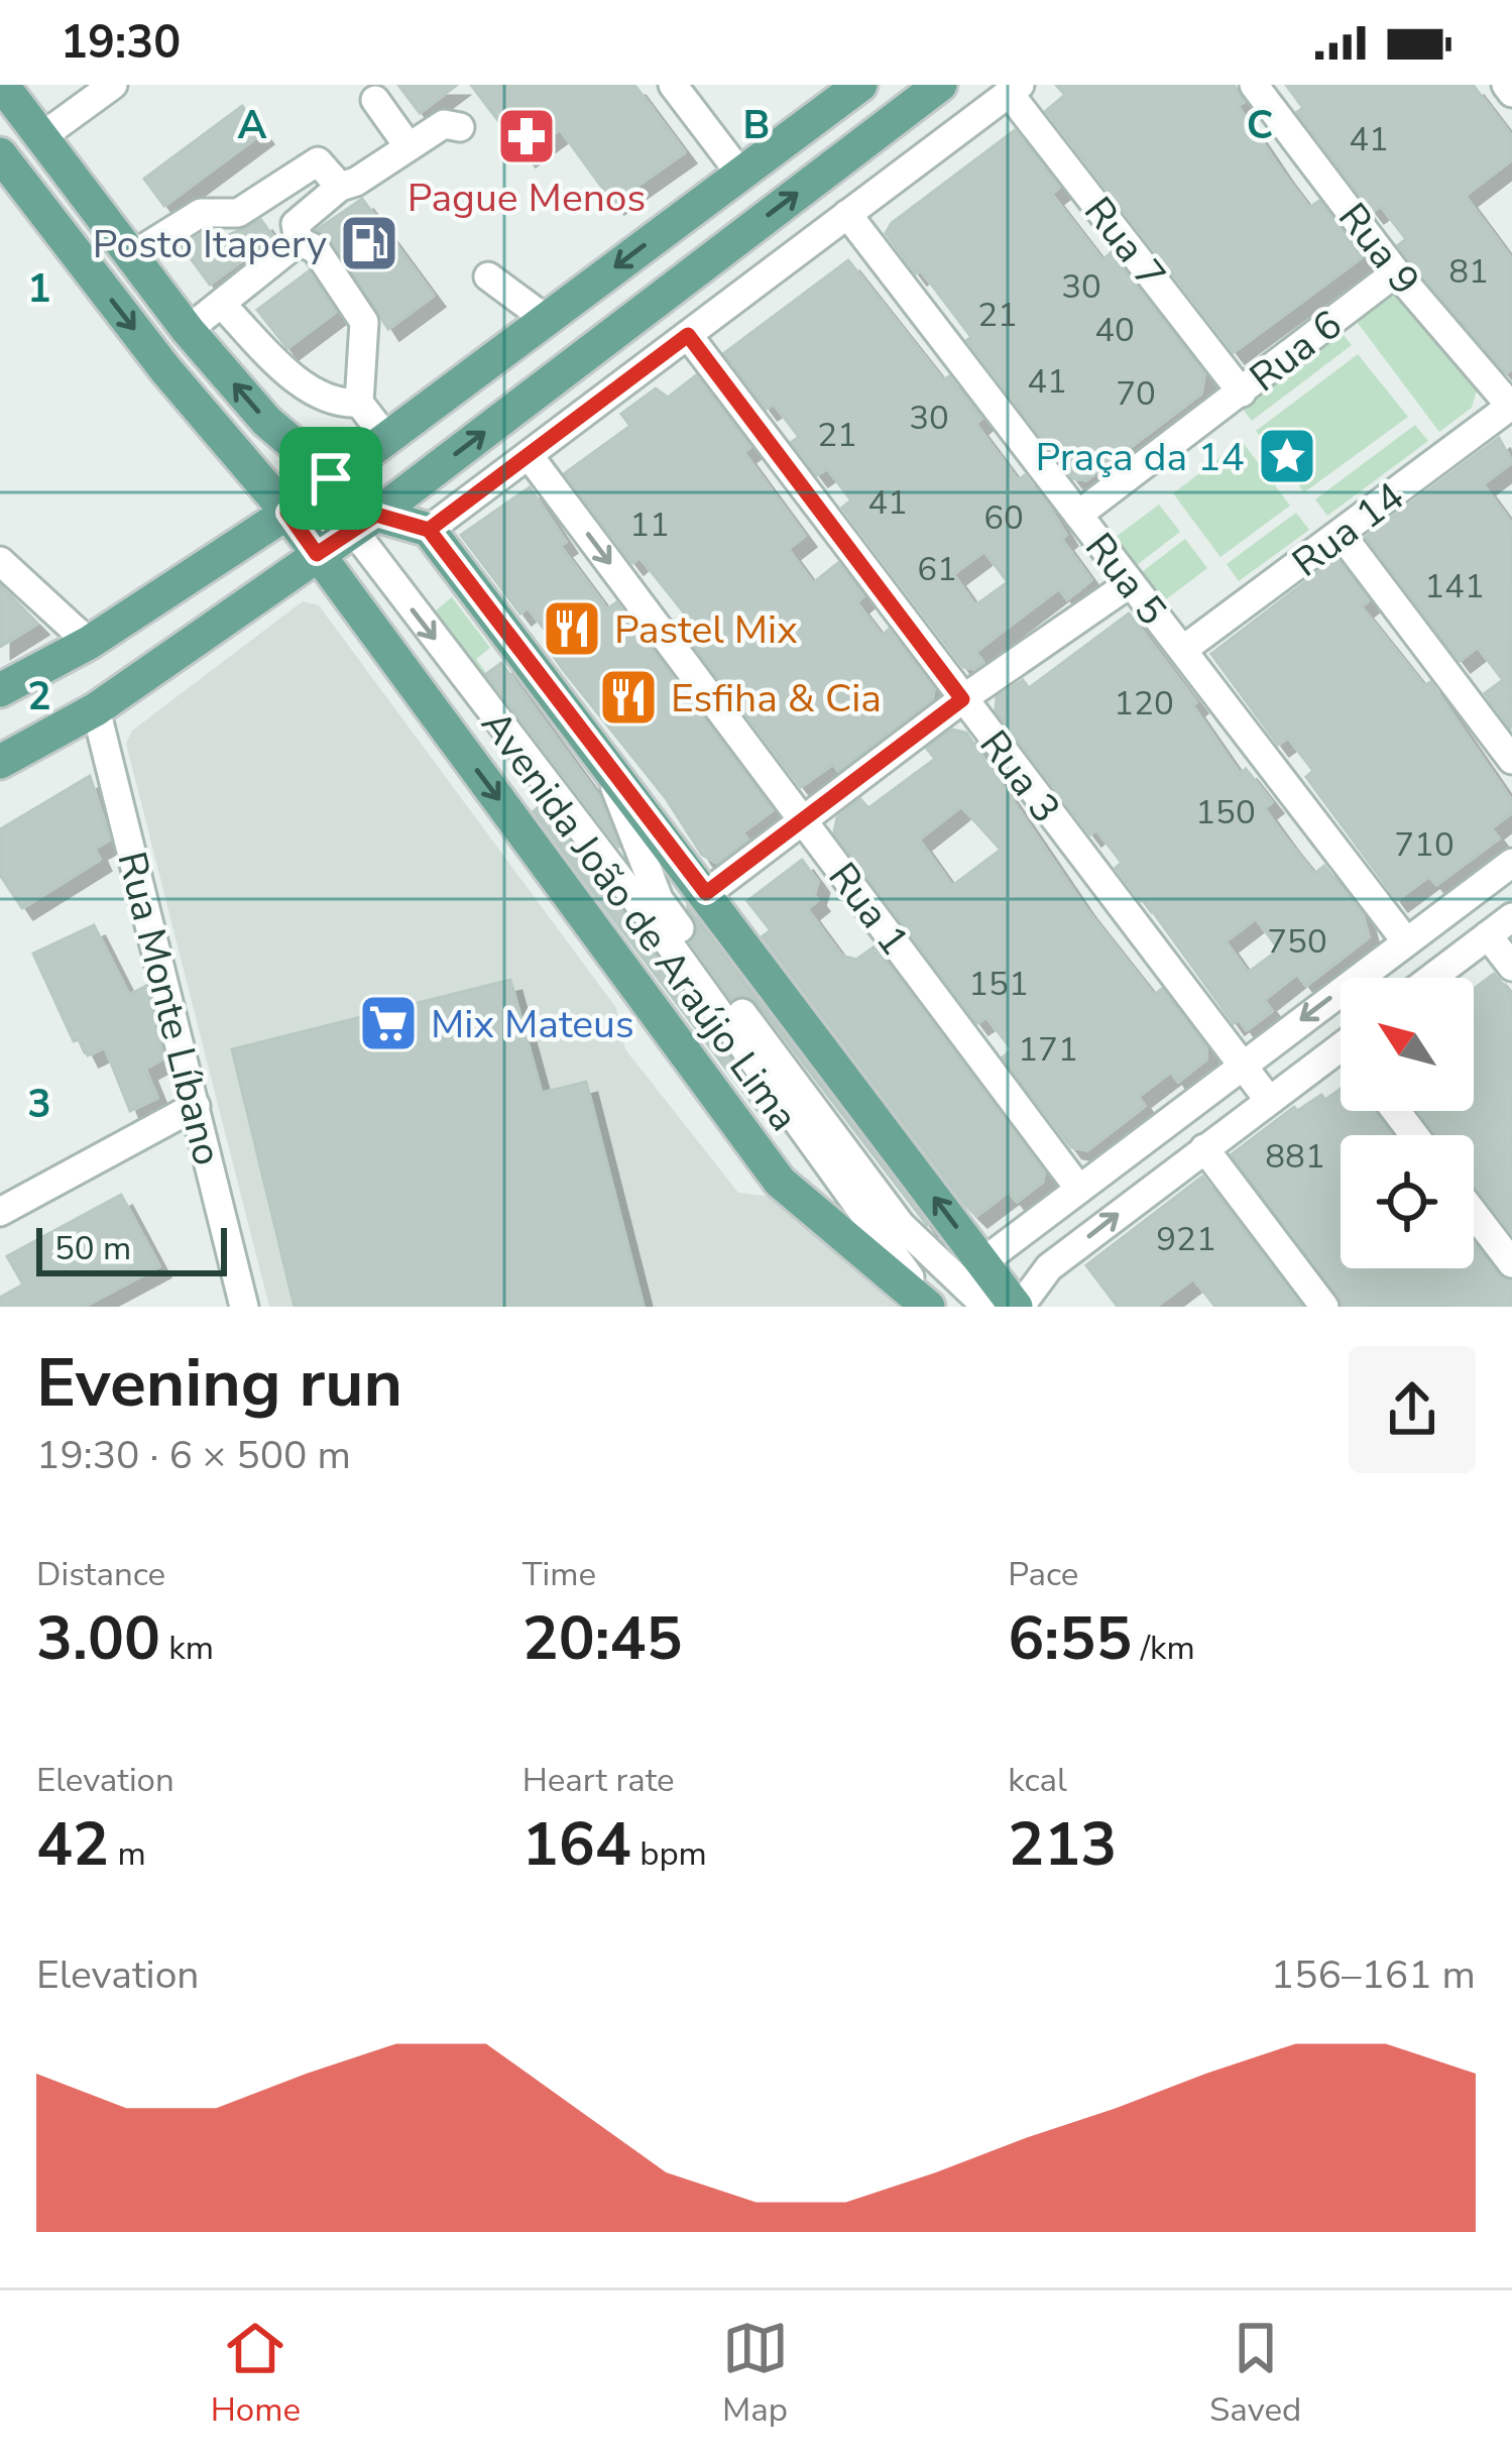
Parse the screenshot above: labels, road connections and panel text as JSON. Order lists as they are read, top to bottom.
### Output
{
  "streets": {
    "main road": ["Avenida João de Araújo Lima"],
    "street": [
      "Rua 7",
      "Rua 9",
      "Rua 6",
      "Rua 14",
      "Rua 5",
      "Rua 3",
      "Rua 1",
      "Rua Monte Líbano"
    ]
  },
  "crossings": [
    ["Rua 7", "Rua 6"],
    ["Rua 9", "Rua 6"],
    ["Rua 9", "Rua 14"],
    ["Rua 6", "Rua 5"],
    ["Rua 14", "Rua 5"]
  ],
  "places": {
    "pharmacy": ["Pague Menos"],
    "fuel station": ["Posto Itapery"],
    "place": ["Praça da 14"],
    "restaurant": ["Pastel Mix", "Esfiha & Cia"],
    "supermarket": ["Mix Mateus"]
  },
  "house_numbers": [
    "41",
    "81",
    "30",
    "21",
    "40",
    "41",
    "70",
    "30",
    "21",
    "41",
    "60",
    "11",
    "61",
    "141",
    "120",
    "150",
    "710",
    "750",
    "151",
    "171",
    "881",
    "921"
  ],
  "scale_bar": "50 m",
  "north": "top left",
  "page": {
    "status": "19:30",
    "scale": "50 m",
    "heading": ["Evening run", "19:30 · 6 × 500 m"],
    "stats": [
      ["Distance", "3.00 km"],
      ["Time", "20:45"],
      ["Pace", "6:55 /km"],
      ["Elevation", "42 m"],
      ["Heart rate", "164 bpm"],
      ["kcal", "213"]
    ],
    "chart": ["Elevation", "156–161 m"],
    "tabs": ["Home", "Map", "Saved"]
  },
  "grid": {
    "columns": ["A", "B", "C"],
    "rows": ["1", "2", "3"]
  }
}
